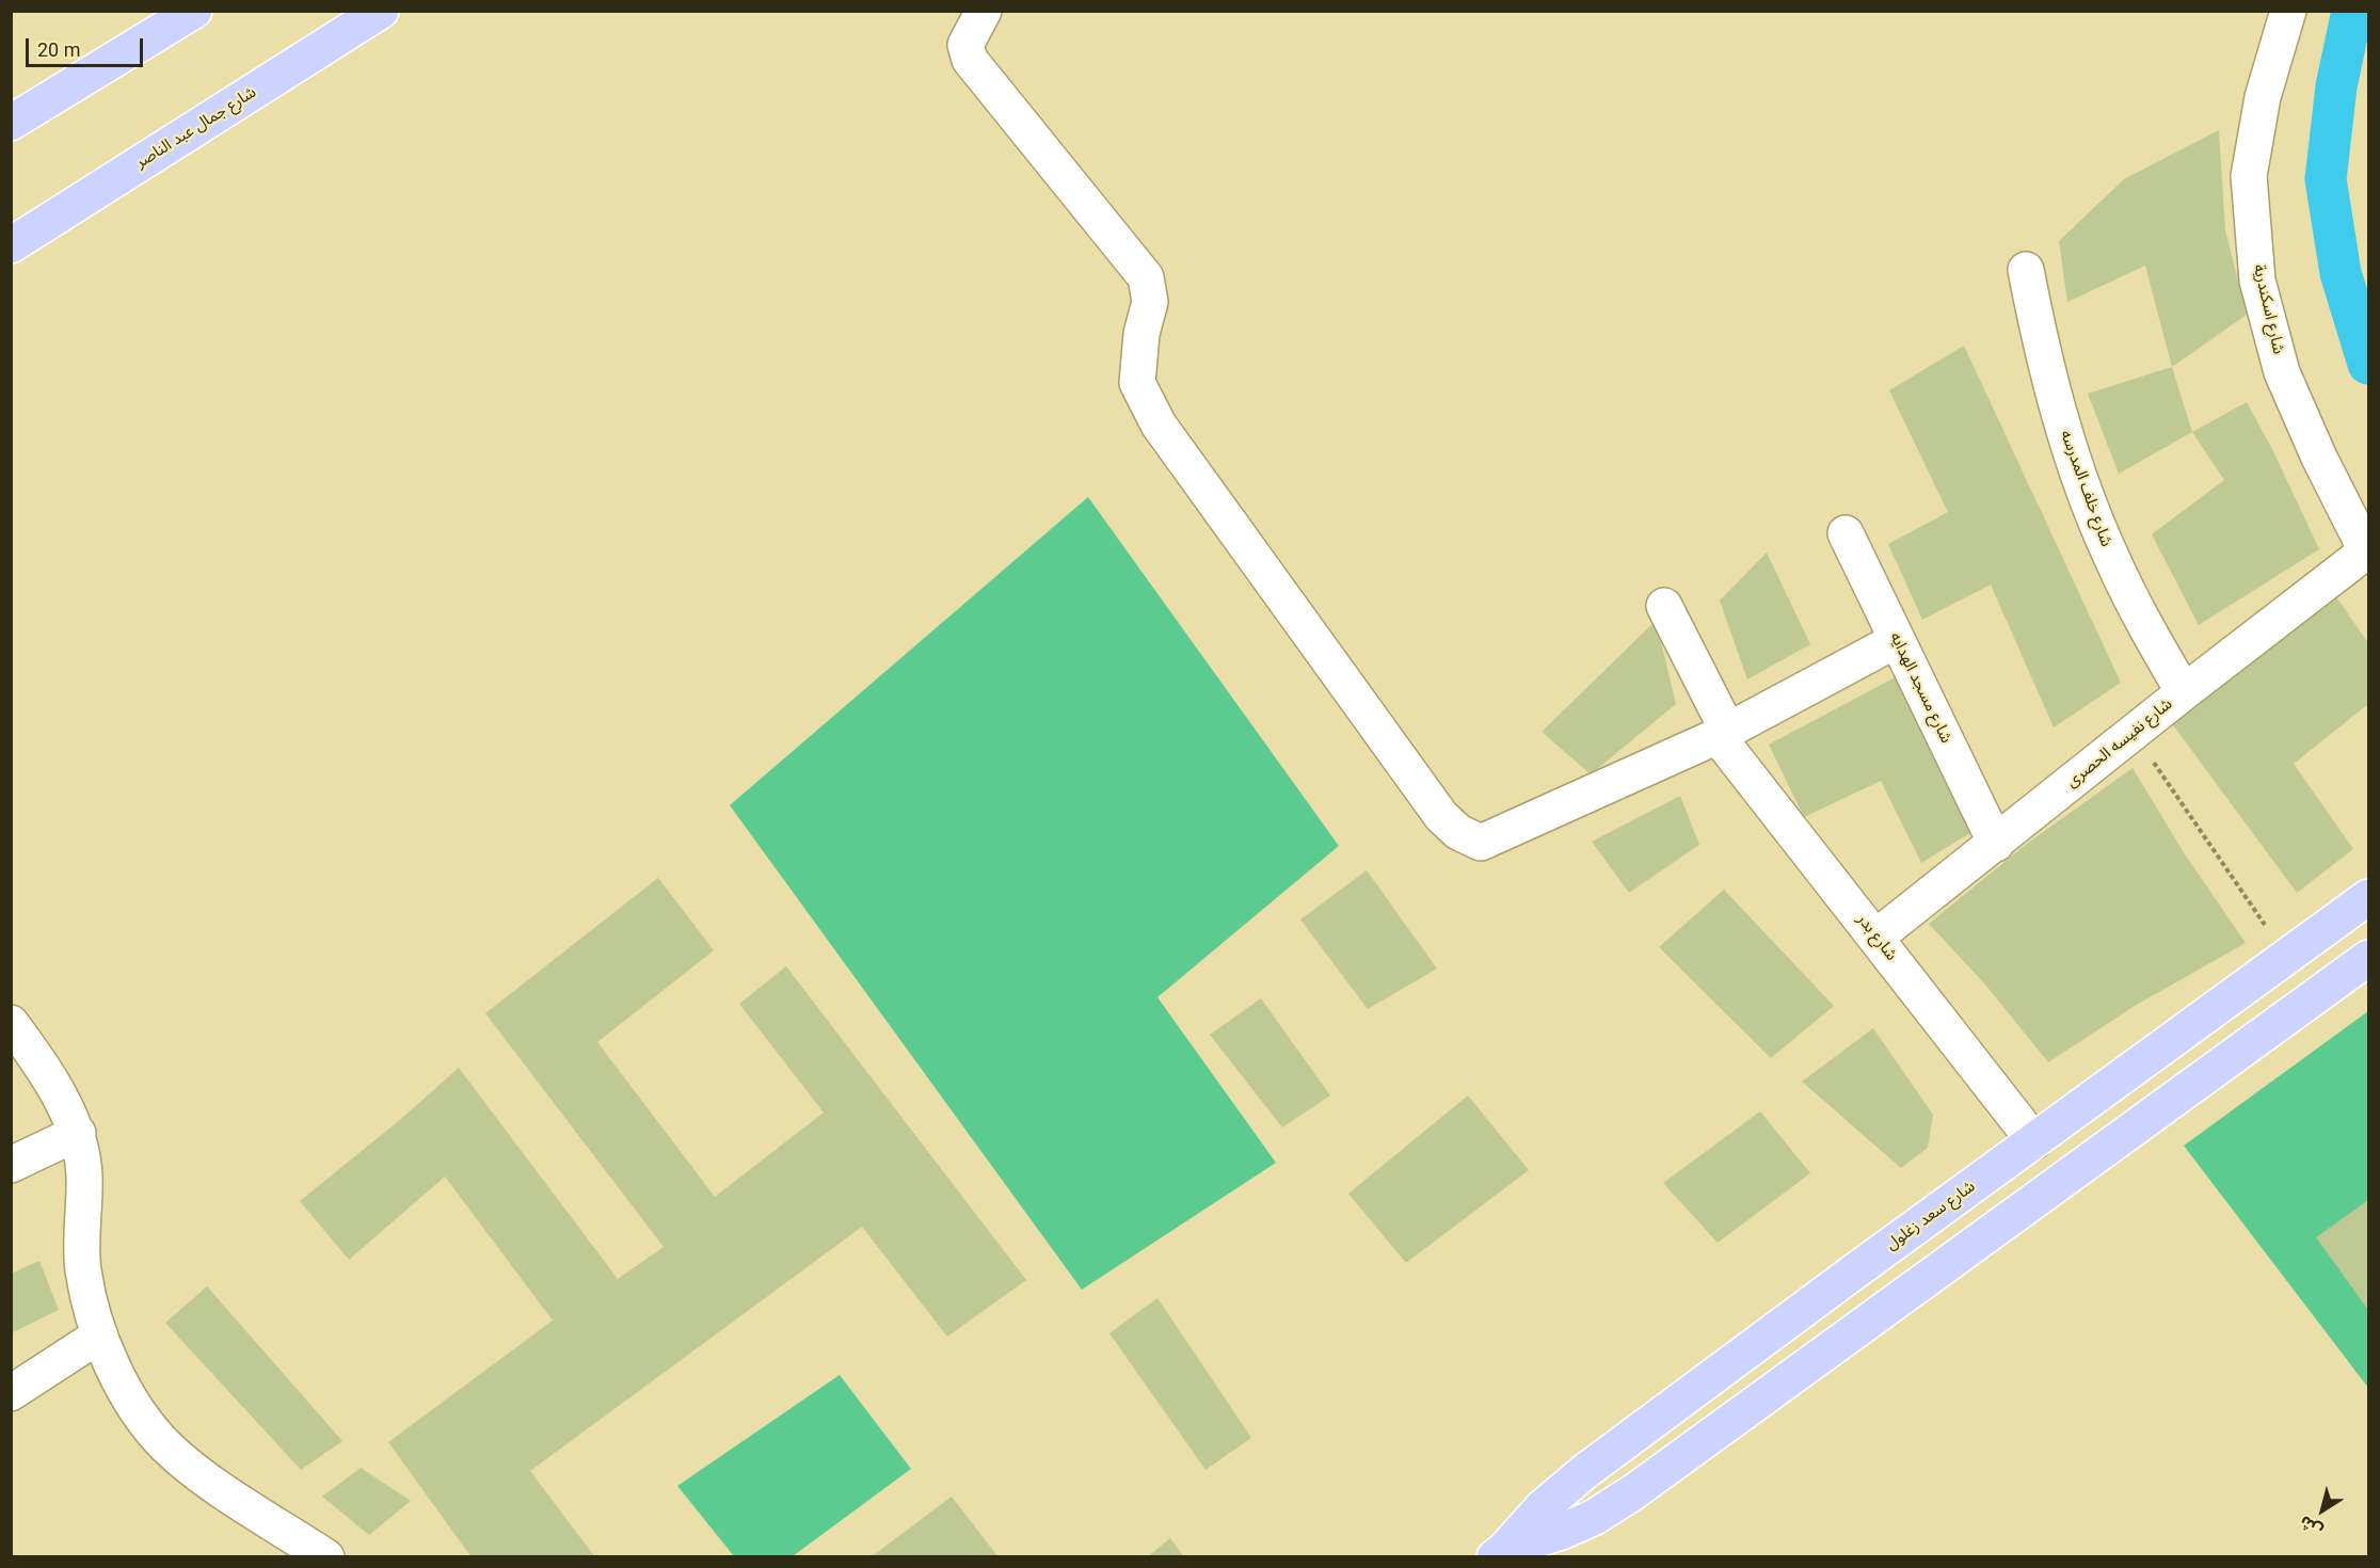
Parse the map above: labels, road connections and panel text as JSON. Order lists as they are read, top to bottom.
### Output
{
  "streets": {
    "main road": ["شارع جمال عبد الناصر", "شارع سعد زغلول"],
    "street": [
      "شارع اسكندرية",
      "شارع خلف المدرسه",
      "شارع مسجد الهدايه",
      "شارع نفيسه الحصرى",
      "شارع بدر"
    ]
  },
  "crossings": [
    ["شارع اسكندرية", "شارع نفيسه الحصرى"],
    ["شارع خلف المدرسه", "شارع نفيسه الحصرى"],
    ["شارع مسجد الهدايه", "شارع نفيسه الحصرى"],
    ["شارع نفيسه الحصرى", "شارع بدر"],
    ["شارع بدر", "شارع سعد زغلول"]
  ],
  "scale_bar": "20 m",
  "north": "bottom left"
}
